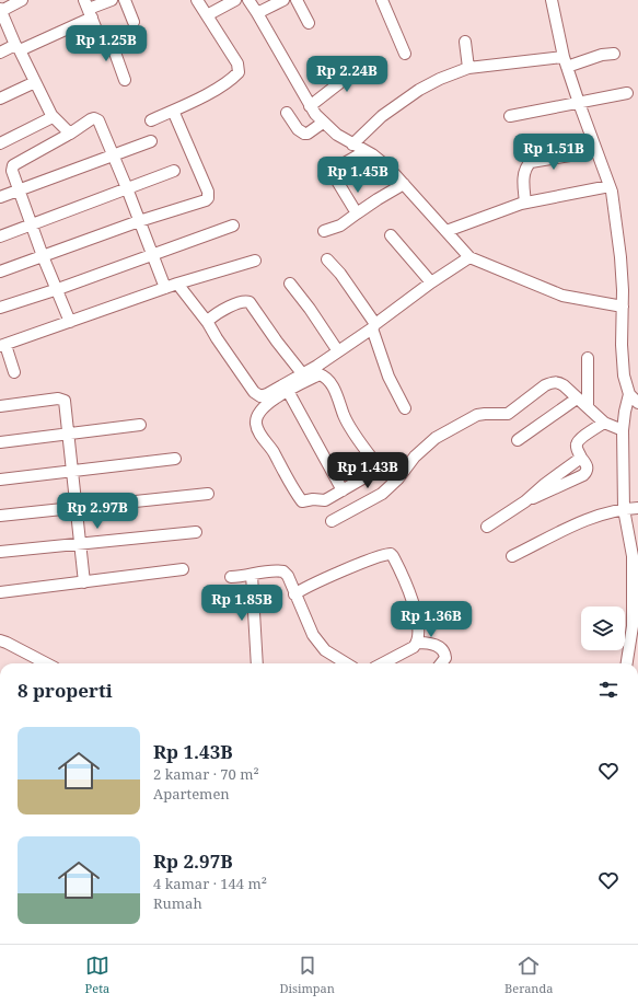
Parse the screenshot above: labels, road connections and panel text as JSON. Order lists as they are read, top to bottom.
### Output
{
  "page": {
    "price": [
      "Rp 1.25B",
      "Rp 2.24B",
      "Rp 1.51B",
      "Rp 1.45B",
      "Rp 1.43B",
      "Rp 2.97B",
      "Rp 1.85B",
      "Rp 1.36B"
    ],
    "heading": "8 properti",
    "list": [
      {
        "name": "Rp 1.43B",
        "note": "2 kamar · 70 m² · Apartemen"
      },
      {
        "name": "Rp 2.97B",
        "note": "4 kamar · 144 m² · Rumah"
      }
    ],
    "tabs": ["Peta", "Disimpan", "Beranda"]
  }
}
